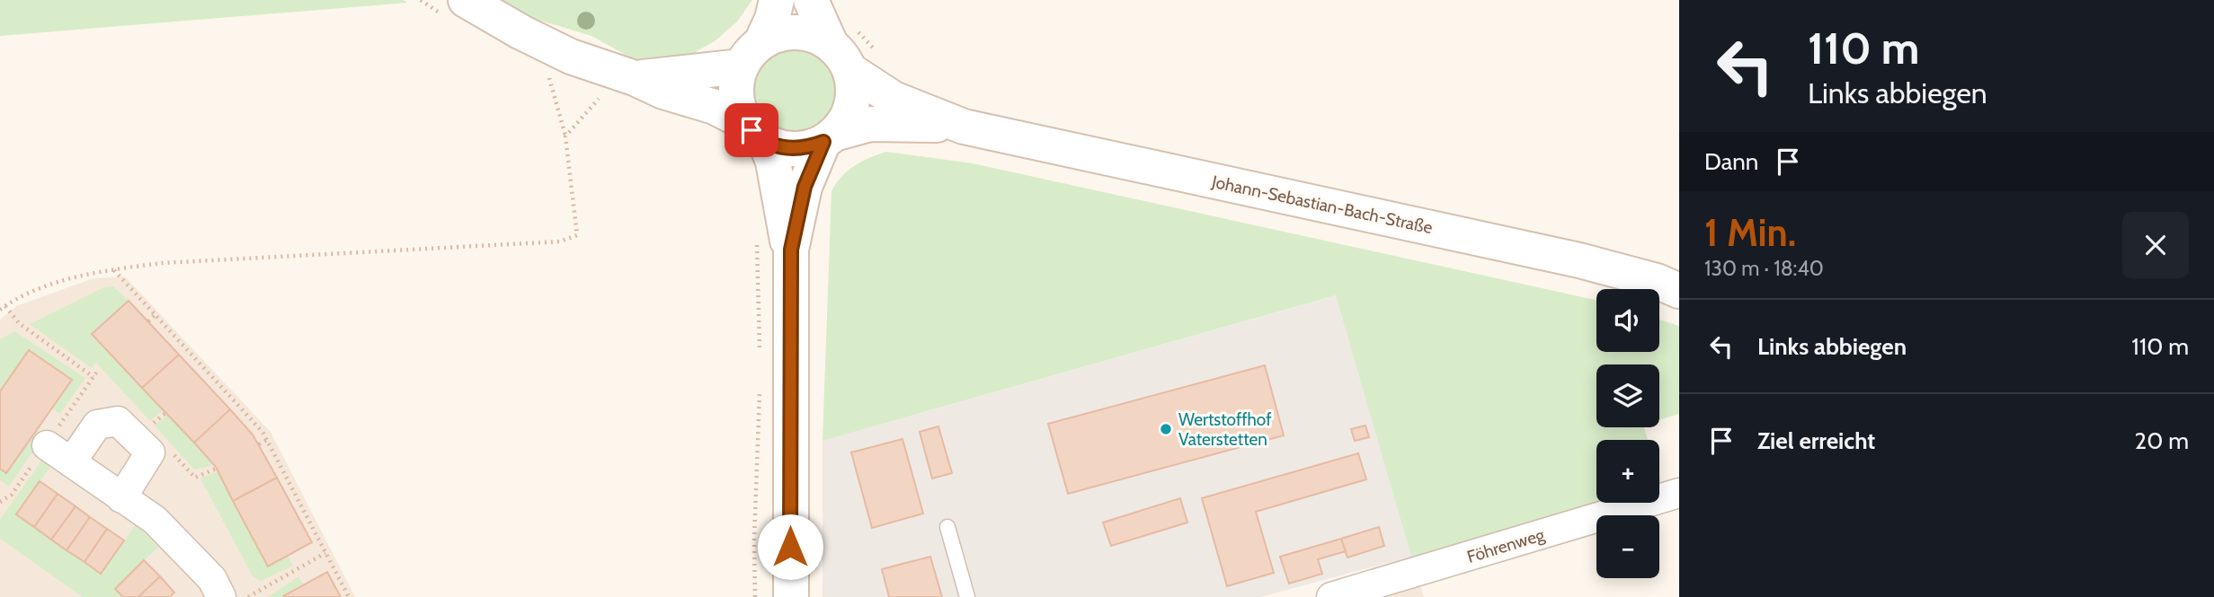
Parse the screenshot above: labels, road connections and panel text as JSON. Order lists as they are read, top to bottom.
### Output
{
  "streets": {
    "street": ["Johann-Sebastian-Bach-Straße", "Föhrenweg"]
  },
  "places": ["Wertstoffhof Vaterstetten"],
  "page": {
    "turn": ["110 m", "Links abbiegen"],
    "then": "Dann",
    "heading": ["1 Min.", "130 m · 18:40"],
    "map_buttons": ["+", "−"],
    "list": [
      {
        "name": "Links abbiegen",
        "value": "110 m"
      },
      {
        "name": "Ziel erreicht",
        "value": "20 m"
      }
    ]
  }
}
